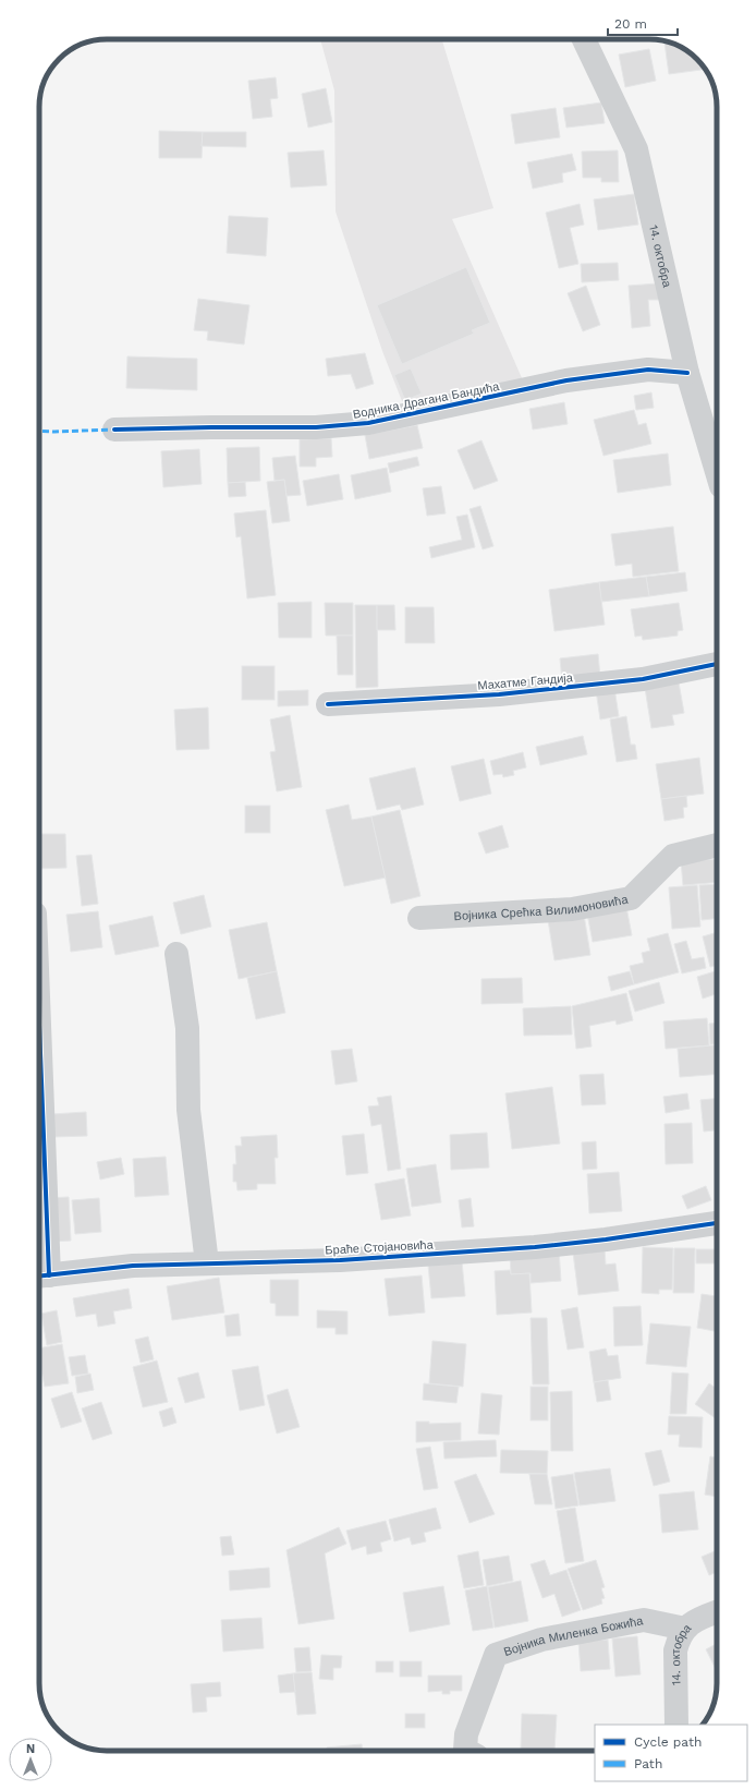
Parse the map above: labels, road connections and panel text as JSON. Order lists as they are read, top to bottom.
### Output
{
  "streets": {
    "street": [
      "14. октобра",
      "Водника Драгана Бандића",
      "Махатме Гандија",
      "Војника Срећка Вилимоновића",
      "Браће Стојановића",
      "Војника Миленка Божића"
    ]
  },
  "crossings": [
    ["14. октобра", "Водника Драгана Бандића"],
    ["14. октобра", "Војника Миленка Божића"]
  ],
  "legend": ["Cycle path", "Path"],
  "scale_bar": "20 m",
  "north": "top"
}
